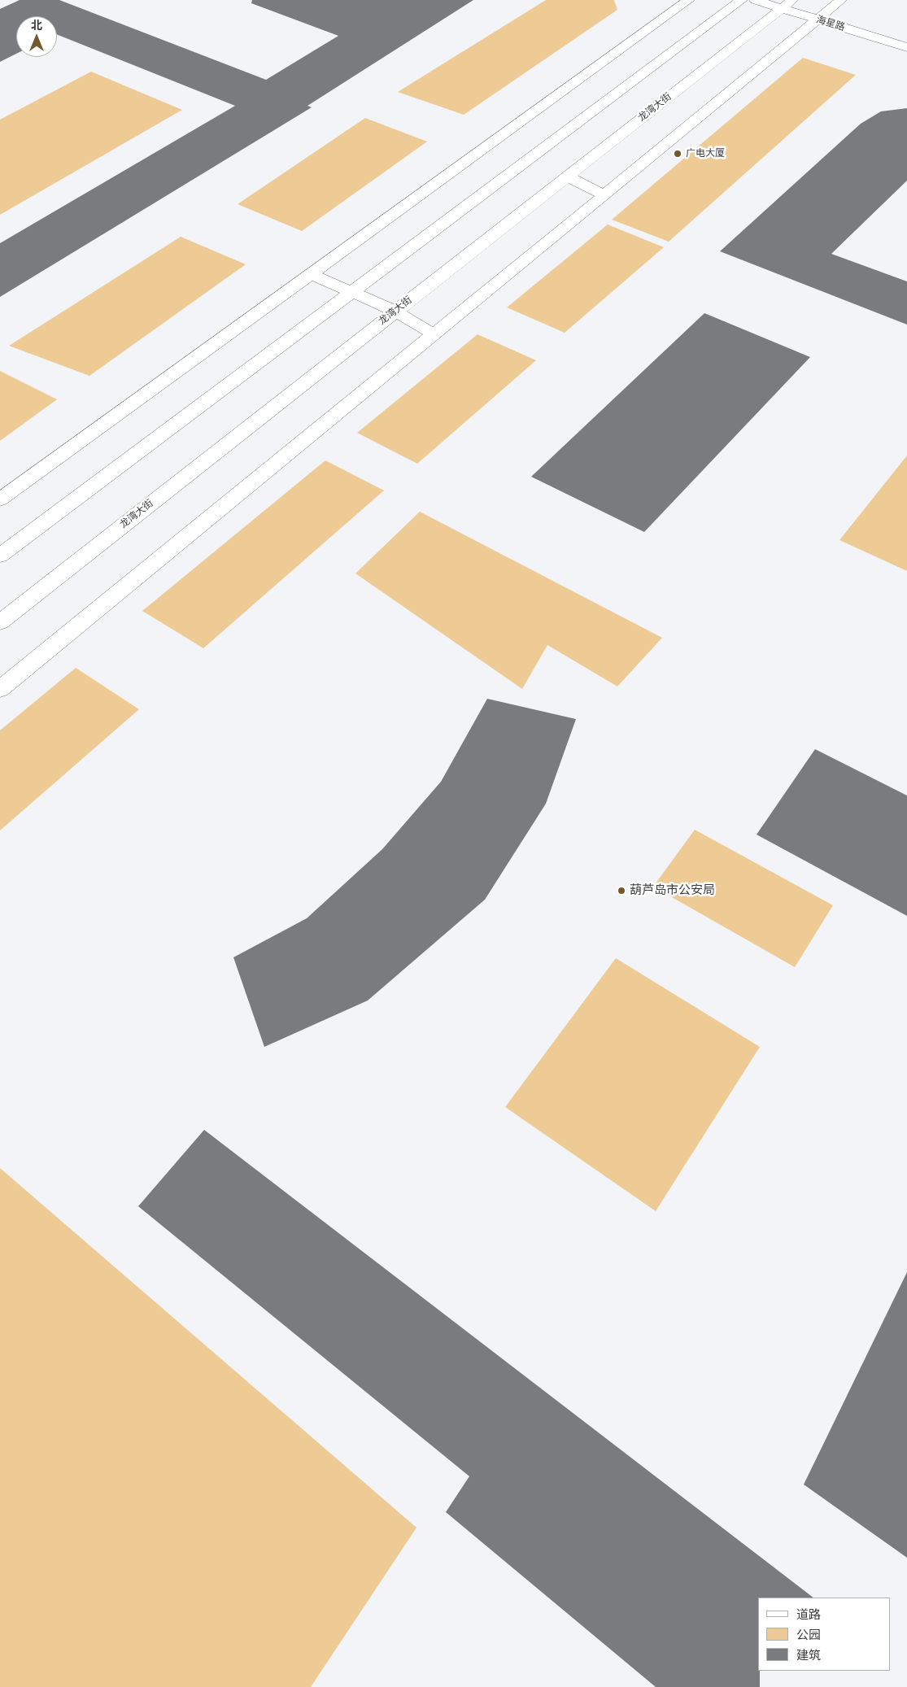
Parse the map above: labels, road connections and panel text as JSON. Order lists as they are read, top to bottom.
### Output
{
  "streets": {
    "main road": ["海星路", "龙湾大街"]
  },
  "crossings": [
    ["海星路", "龙湾大街"]
  ],
  "places": ["广电大厦", "葫芦岛市公安局"],
  "legend": ["道路", "公园", "建筑"],
  "north": "top"
}
